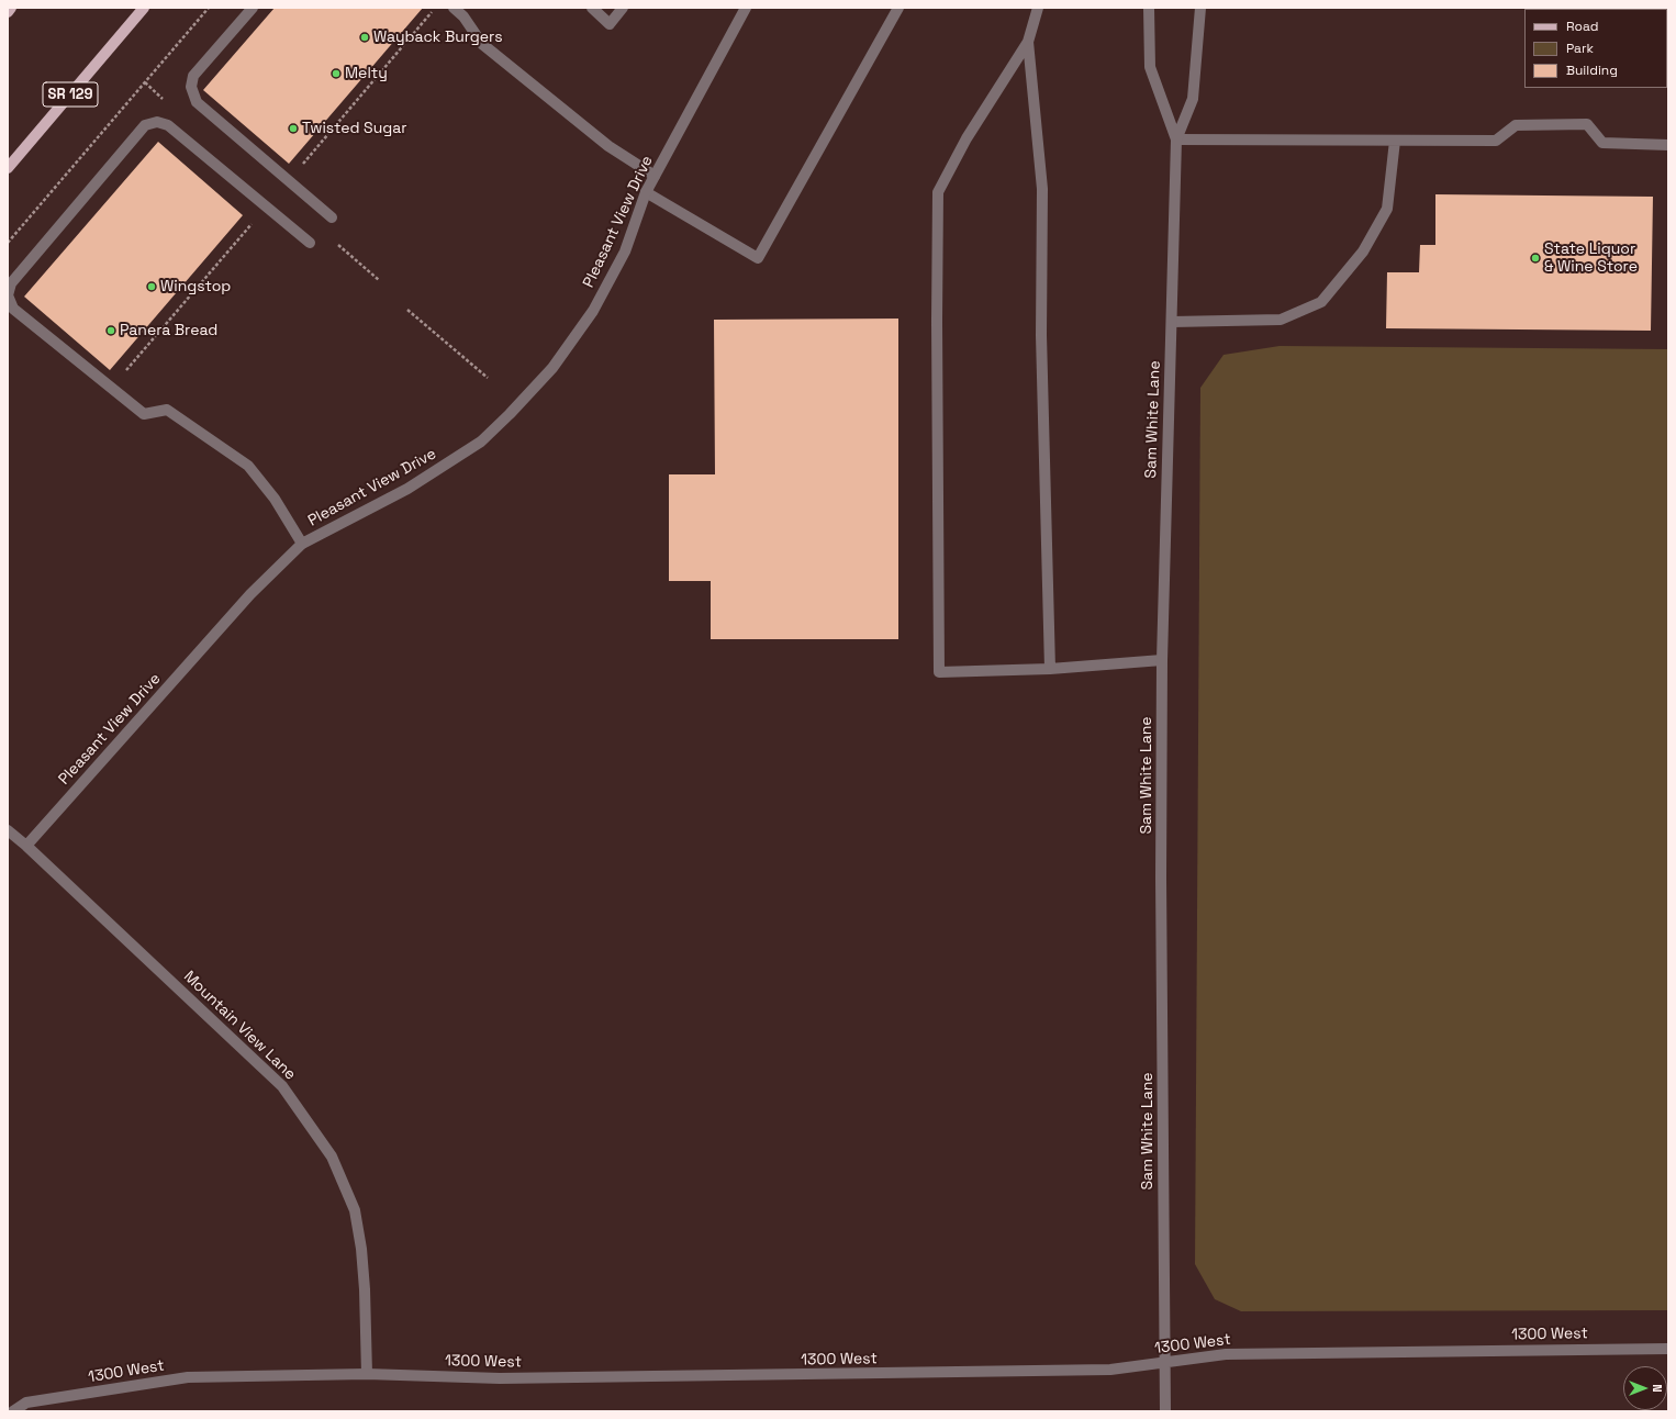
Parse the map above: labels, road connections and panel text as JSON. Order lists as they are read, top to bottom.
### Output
{
  "streets": {
    "main road": ["SR 129"],
    "street": [
      "Pleasant View Drive",
      "Sam White Lane",
      "Mountain View Lane",
      "1300 West"
    ]
  },
  "crossings": [
    ["Pleasant View Drive", "Mountain View Lane"],
    ["Sam White Lane", "1300 West"],
    ["Mountain View Lane", "1300 West"]
  ],
  "places": [
    "Wayback Burgers",
    "Melty",
    "Twisted Sugar",
    "State Liquor & Wine Store",
    "Wingstop",
    "Panera Bread"
  ],
  "legend": ["Road", "Park", "Building"],
  "north": "right"
}
